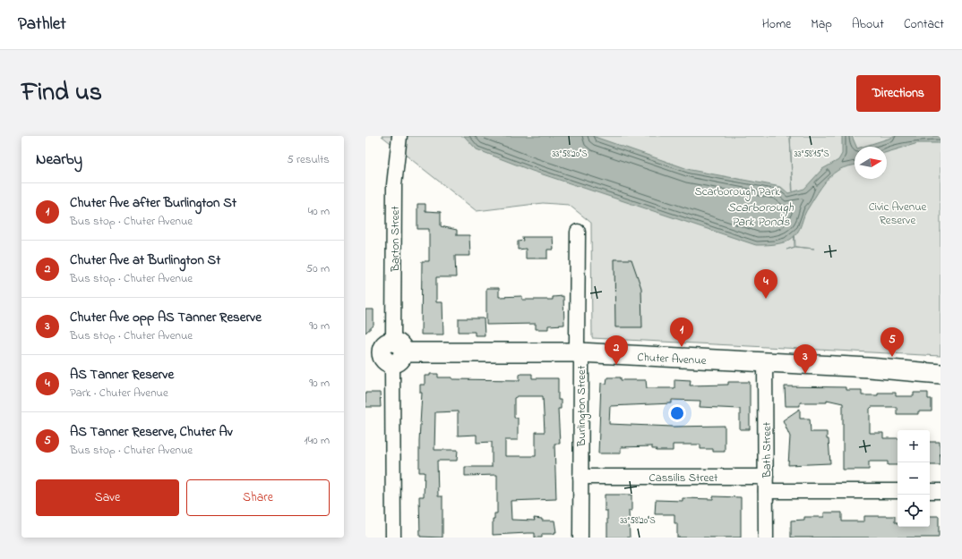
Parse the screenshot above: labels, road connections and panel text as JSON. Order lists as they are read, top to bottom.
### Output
{
  "streets": {
    "main road": ["Chuter Avenue"],
    "street": [
      "Barton Street",
      "Burlington Street",
      "Bath Street",
      "Cassilis Street"
    ]
  },
  "crossings": [
    ["Barton Street", "Chuter Avenue"],
    ["Chuter Avenue", "Burlington Street"],
    ["Chuter Avenue", "Bath Street"],
    ["Burlington Street", "Cassilis Street"],
    ["Bath Street", "Cassilis Street"]
  ],
  "water": ["Scarborough Park Ponds"],
  "parks": ["Scarborough Park", "Civic Avenue Reserve"],
  "north": "right",
  "page": {
    "header": "Pathlet",
    "nav": [
      "Home",
      "Map",
      "About",
      "Contact"
    ],
    "title": "Find us",
    "buttons": [
      "Directions",
      ["Save", "Share"]
    ],
    "heading": ["Nearby", "5 results"],
    "list": [
      {
        "mark": "1",
        "name": "Chuter Ave after Burlington St",
        "note": "Bus stop · Chuter Avenue",
        "value": "40 m"
      },
      {
        "mark": "2",
        "name": "Chuter Ave at Burlington St",
        "note": "Bus stop · Chuter Avenue",
        "value": "50 m"
      },
      {
        "mark": "3",
        "name": "Chuter Ave opp AS Tanner Reserve",
        "note": "Bus stop · Chuter Avenue",
        "value": "90 m"
      },
      {
        "mark": "4",
        "name": "AS Tanner Reserve",
        "note": "Park · Chuter Avenue",
        "value": "90 m"
      },
      {
        "mark": "5",
        "name": "AS Tanner Reserve, Chuter Av",
        "note": "Bus stop · Chuter Avenue",
        "value": "140 m"
      }
    ],
    "pins": [
      "4",
      "1",
      "5",
      "2",
      "3"
    ],
    "map_buttons": ["+", "−"]
  },
  "coordinates": ["33°58'20\"S", "33°58'15\"S"]
}
